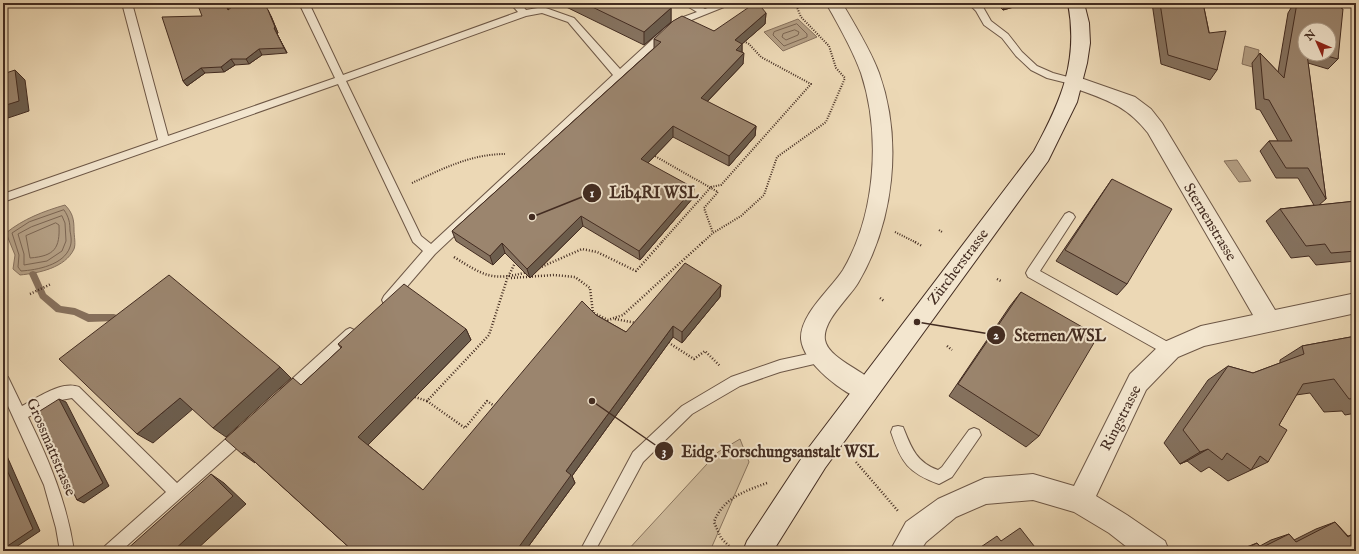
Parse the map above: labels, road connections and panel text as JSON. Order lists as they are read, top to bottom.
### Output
{
  "streets": {
    "street": ["Sternenstrasse", "Zürcherstrasse", "Ringstrasse"],
    "lane": ["Grossmattstrasse"]
  },
  "crossings": [
    ["Sternenstrasse", "Zürcherstrasse"],
    ["Sternenstrasse", "Ringstrasse"]
  ],
  "places": ["Lib4RI WSL", "Sternen/WSL", "Eidg. Forschungsanstalt WSL"],
  "north": "top left"
}
